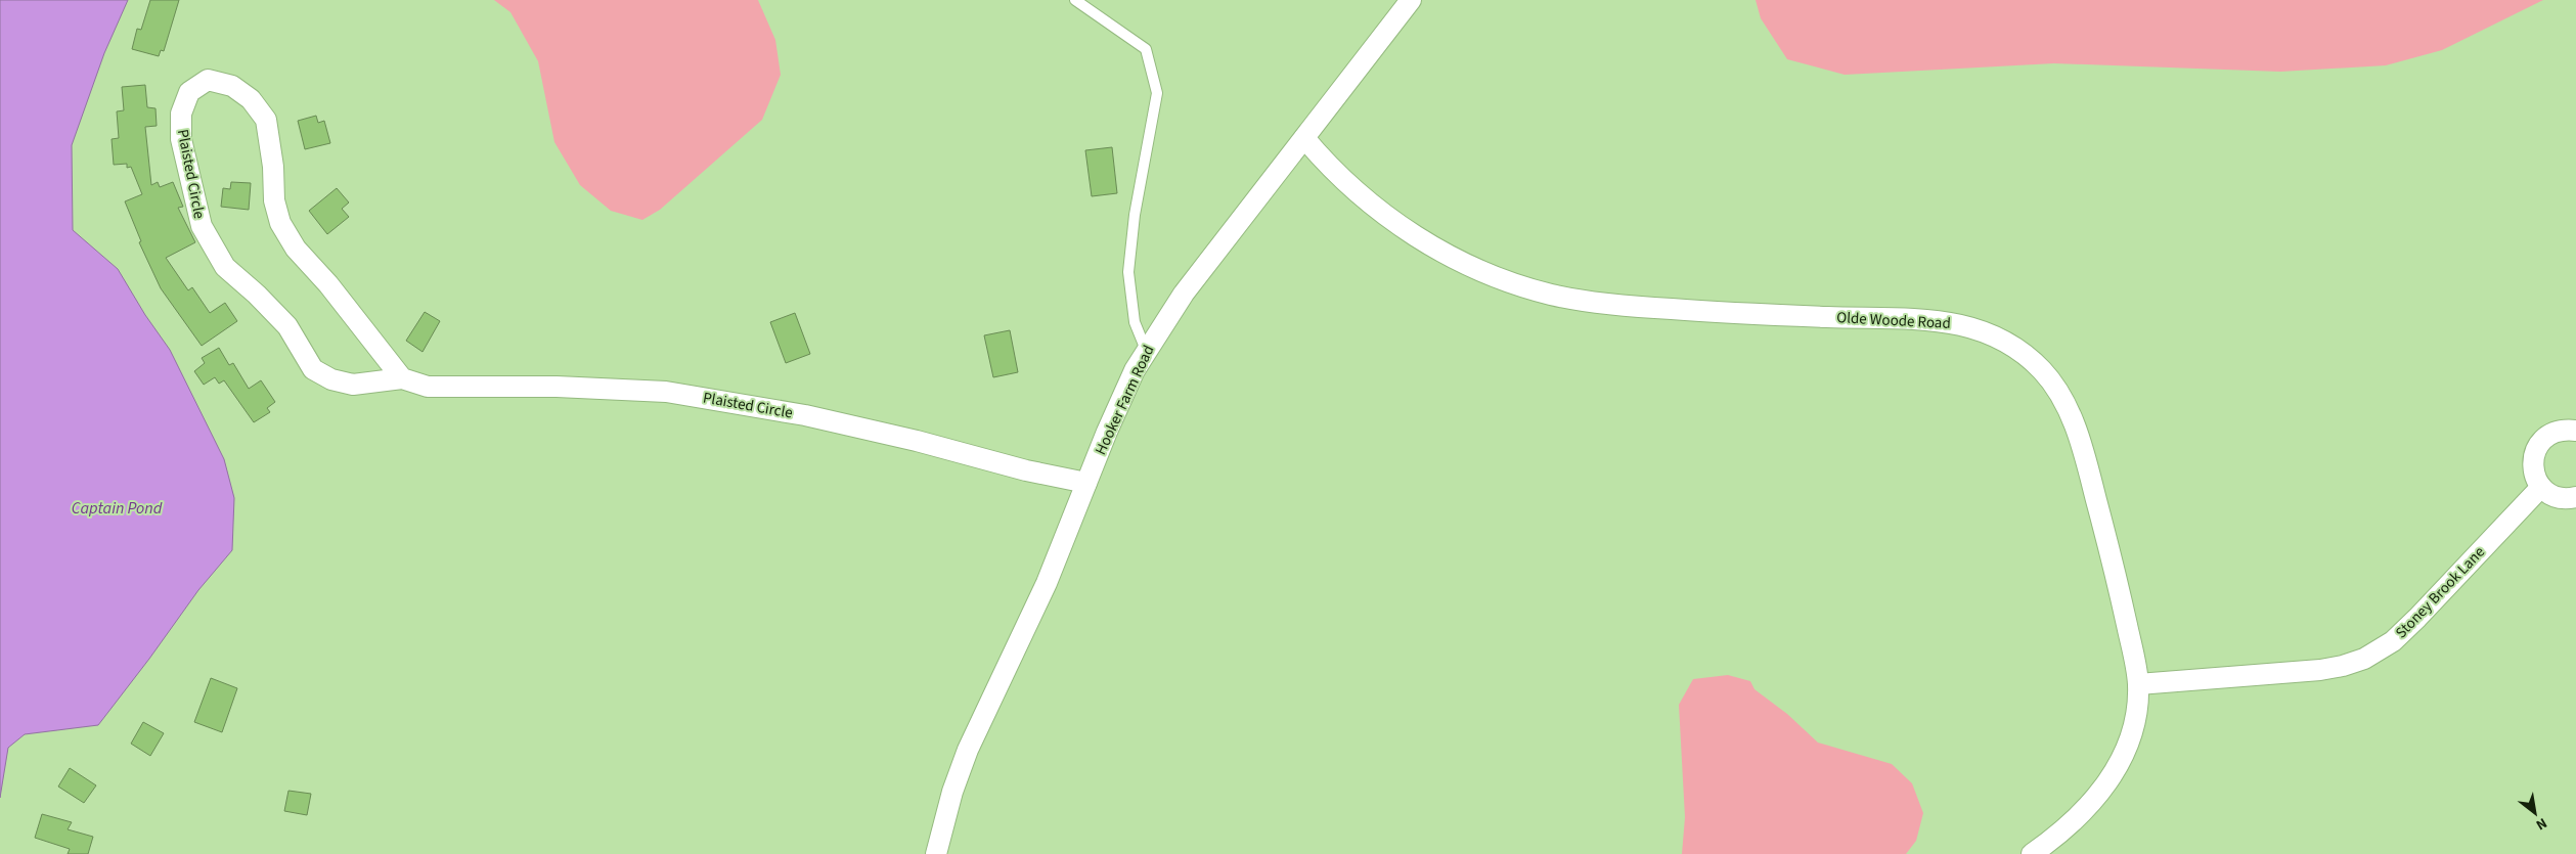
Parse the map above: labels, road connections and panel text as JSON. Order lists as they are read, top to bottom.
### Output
{
  "streets": {
    "street": [
      "Plaisted Circle",
      "Olde Woode Road",
      "Hooker Farm Road",
      "Stoney Brook Lane"
    ]
  },
  "crossings": [
    ["Plaisted Circle", "Hooker Farm Road"],
    ["Olde Woode Road", "Hooker Farm Road"],
    ["Olde Woode Road", "Stoney Brook Lane"]
  ],
  "water": ["Captain Pond"],
  "north": "bottom right"
}
